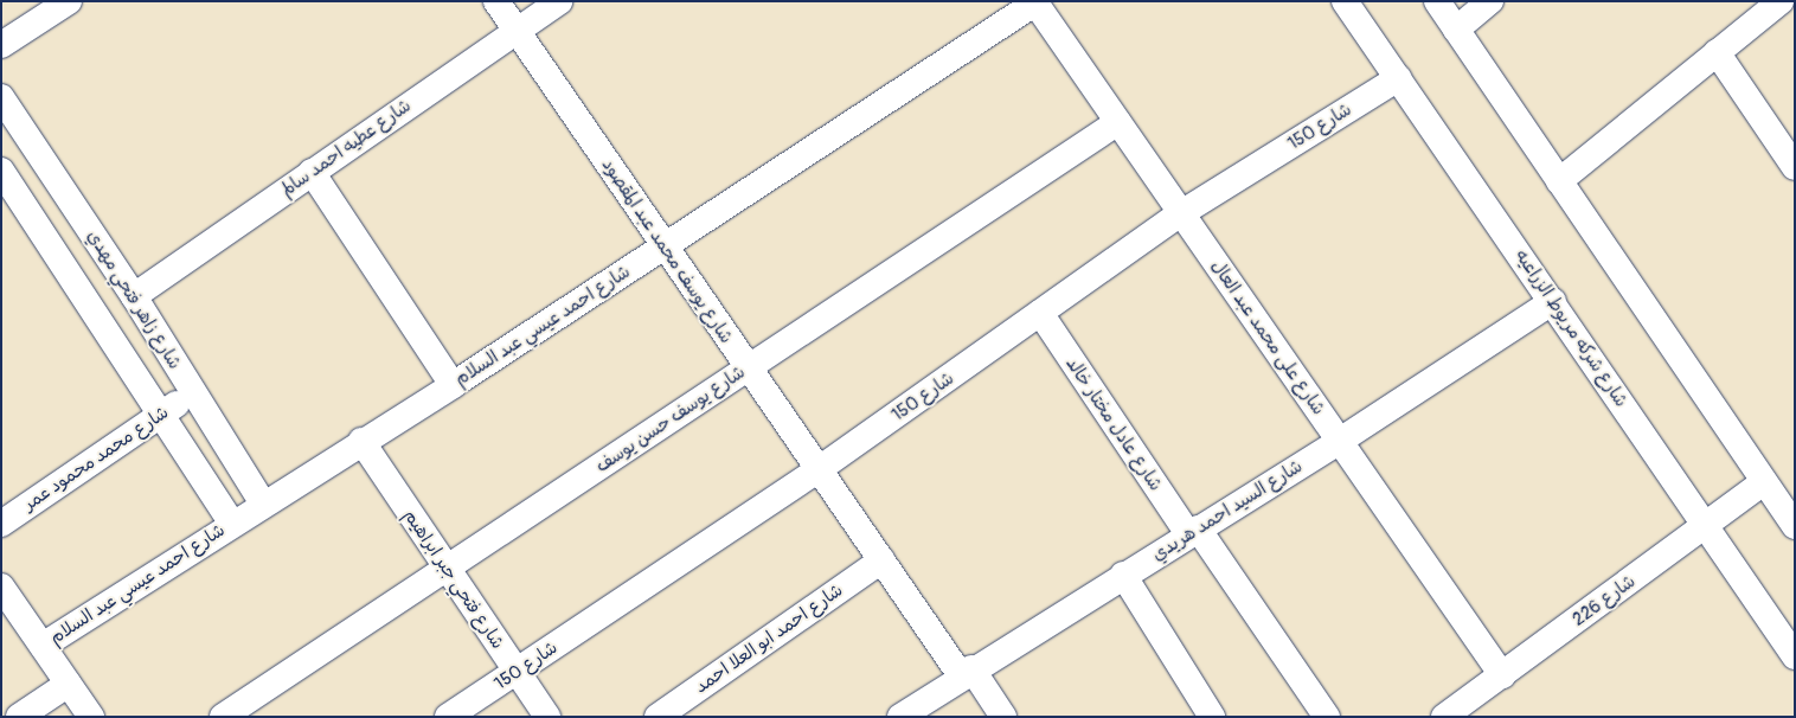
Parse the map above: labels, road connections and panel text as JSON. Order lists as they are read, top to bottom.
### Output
{
  "streets": {
    "street": [
      "شارع 150",
      "شارع عطيه احمد سالم",
      "شارع يوسف محمد عبد المقصود",
      "شارع زاهر فتحي مهدي",
      "شارع احمد عيسي عبد السلام",
      "شارع شركه مريوط الزراعيه",
      "شارع على محمد عبد العال",
      "شارع يوسف حسن يوسف",
      "شارع عادل مختار خالد",
      "شارع محمد محمود عمر",
      "شارع السيد احمد هريدي",
      "شارع فتحي جبر ابراهيم",
      "شارع 226",
      "شارع احمد ابو العلا احمد"
    ]
  },
  "crossings": [
    ["شارع 150", "شارع يوسف محمد عبد المقصود"],
    ["شارع 150", "شارع شركه مريوط الزراعيه"],
    ["شارع 150", "شارع على محمد عبد العال"],
    ["شارع 150", "شارع عادل مختار خالد"],
    ["شارع 150", "شارع فتحي جبر ابراهيم"],
    ["شارع عطيه احمد سالم", "شارع يوسف محمد عبد المقصود"],
    ["شارع عطيه احمد سالم", "شارع زاهر فتحي مهدي"],
    ["شارع يوسف محمد عبد المقصود", "شارع احمد عيسي عبد السلام"],
    ["شارع يوسف محمد عبد المقصود", "شارع يوسف حسن يوسف"],
    ["شارع يوسف محمد عبد المقصود", "شارع السيد احمد هريدي"],
    ["شارع يوسف محمد عبد المقصود", "شارع احمد ابو العلا احمد"],
    ["شارع زاهر فتحي مهدي", "شارع احمد عيسي عبد السلام"],
    ["شارع زاهر فتحي مهدي", "شارع محمد محمود عمر"],
    ["شارع احمد عيسي عبد السلام", "شارع على محمد عبد العال"],
    ["شارع احمد عيسي عبد السلام", "شارع فتحي جبر ابراهيم"],
    ["شارع شركه مريوط الزراعيه", "شارع السيد احمد هريدي"],
    ["شارع شركه مريوط الزراعيه", "شارع 226"],
    ["شارع على محمد عبد العال", "شارع يوسف حسن يوسف"],
    ["شارع على محمد عبد العال", "شارع السيد احمد هريدي"],
    ["شارع على محمد عبد العال", "شارع 226"],
    ["شارع يوسف حسن يوسف", "شارع فتحي جبر ابراهيم"],
    ["شارع عادل مختار خالد", "شارع السيد احمد هريدي"]
  ]
}
